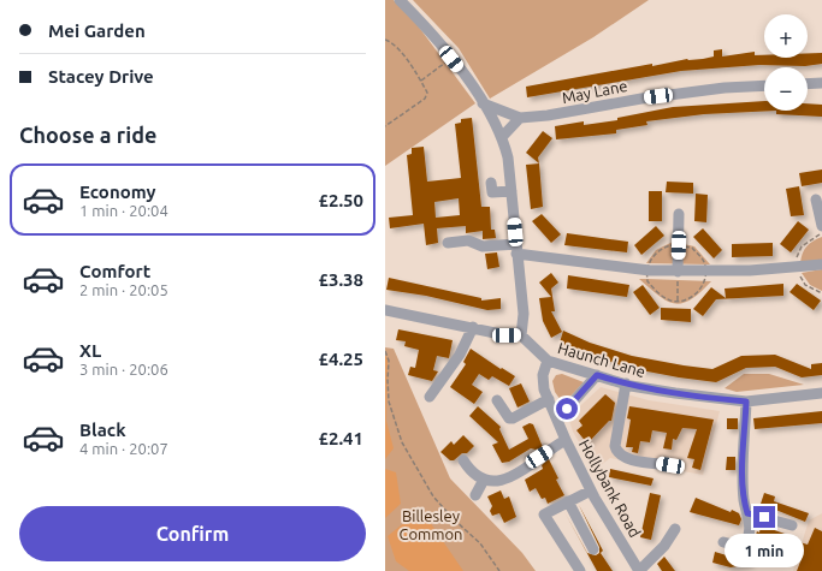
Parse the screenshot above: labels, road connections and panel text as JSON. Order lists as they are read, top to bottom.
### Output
{
  "streets": {
    "street": ["May Lane", "Haunch Lane", "Hollybank Road"]
  },
  "crossings": [
    ["Haunch Lane", "Hollybank Road"]
  ],
  "parks": ["Billesley Common"],
  "page": {
    "banner": ["Mei Garden", "Stacey Drive"],
    "map_buttons": ["+", "−"],
    "heading": "Choose a ride",
    "list": [
      {
        "name": "Economy",
        "note": "1 min · 20:04",
        "value": "£2.50"
      },
      {
        "name": "Comfort",
        "note": "2 min · 20:05",
        "value": "£3.38"
      },
      {
        "name": "XL",
        "note": "3 min · 20:06",
        "value": "£4.25"
      },
      {
        "name": "Black",
        "note": "4 min · 20:07",
        "value": "£2.41"
      }
    ],
    "buttons": "Confirm",
    "bubble": "1 min"
  }
}
